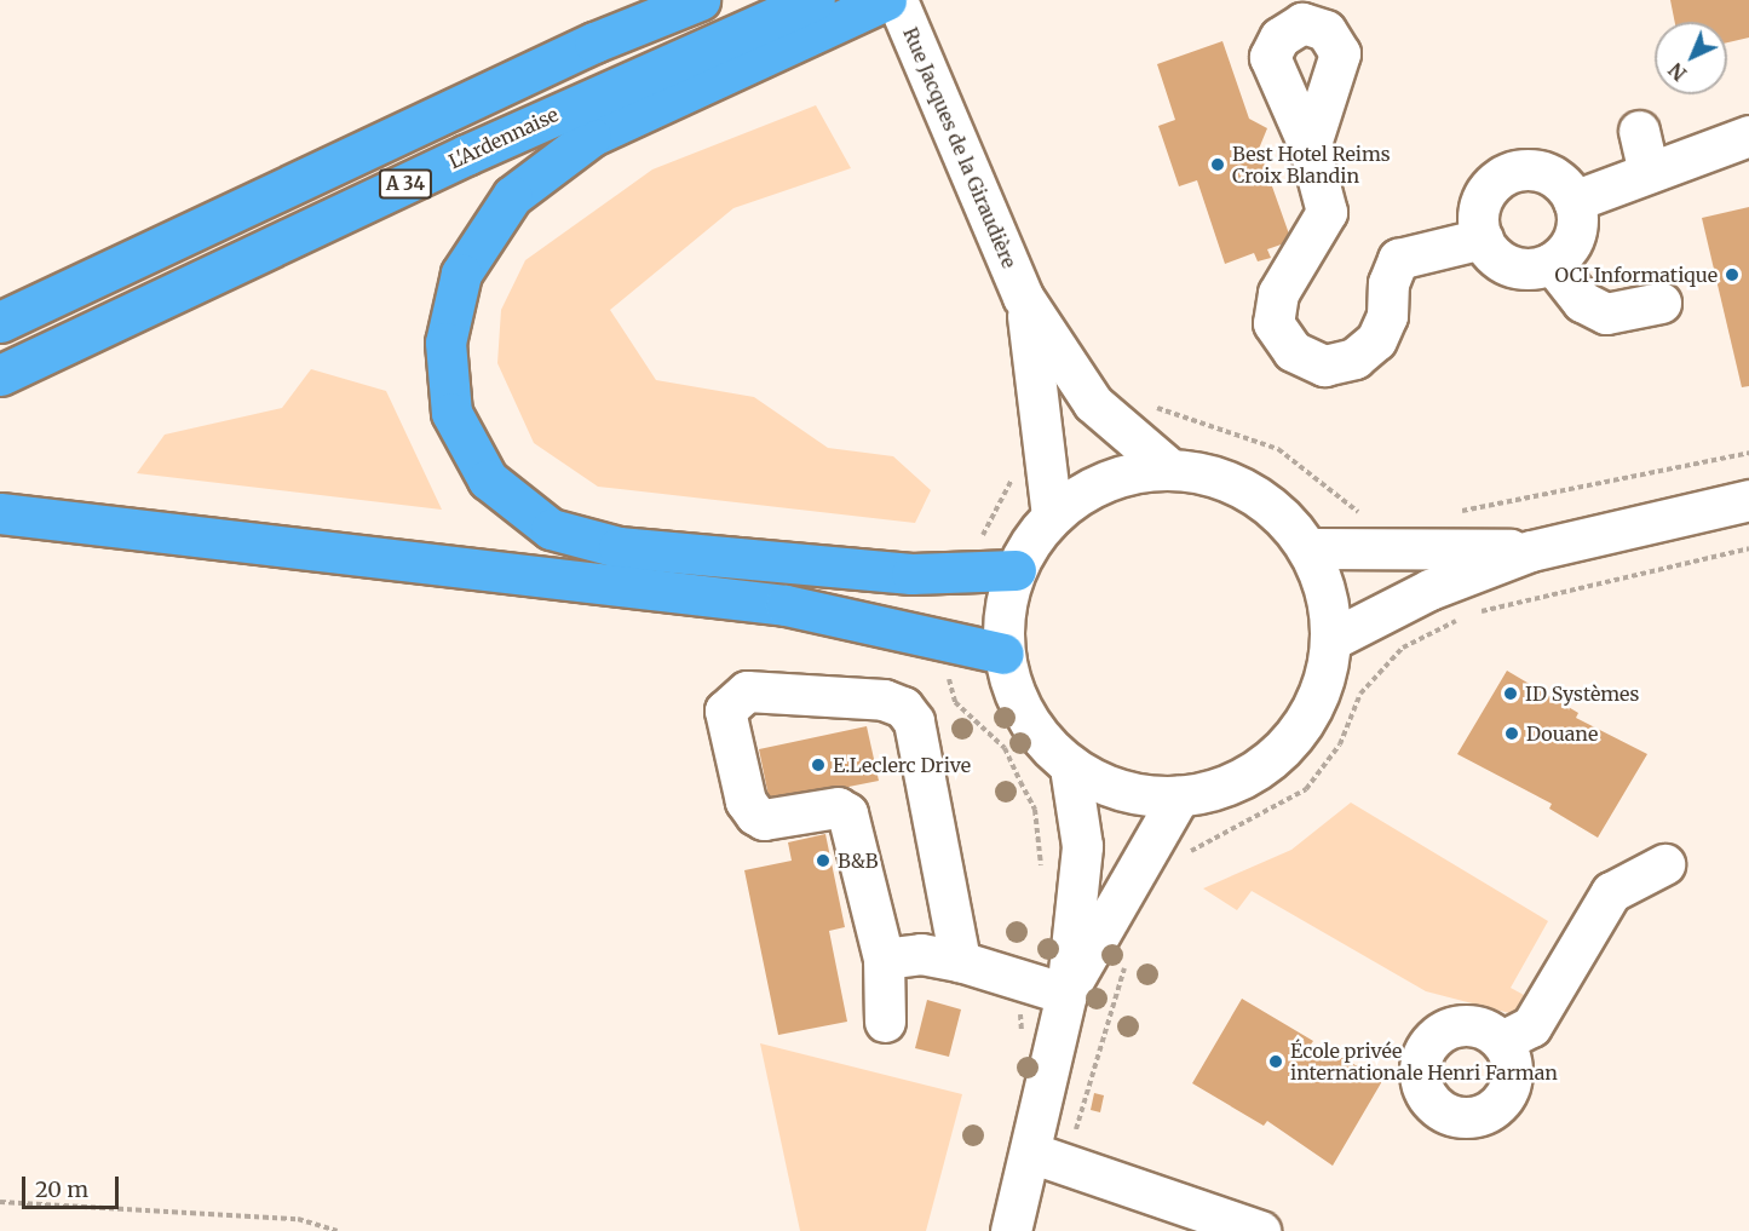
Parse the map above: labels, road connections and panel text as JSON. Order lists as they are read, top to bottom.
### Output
{
  "streets": {
    "highway": ["L'Ardennaise", "A 34"],
    "street": ["Rue Jacques de la Giraudière"]
  },
  "places": [
    "Best Hotel Reims Croix Blandin",
    "OCI Informatique",
    "ID Systèmes",
    "Douane",
    "E.Leclerc Drive",
    "B&B",
    "École privée internationale Henri Farman"
  ],
  "scale_bar": "20 m",
  "north": "bottom left"
}
